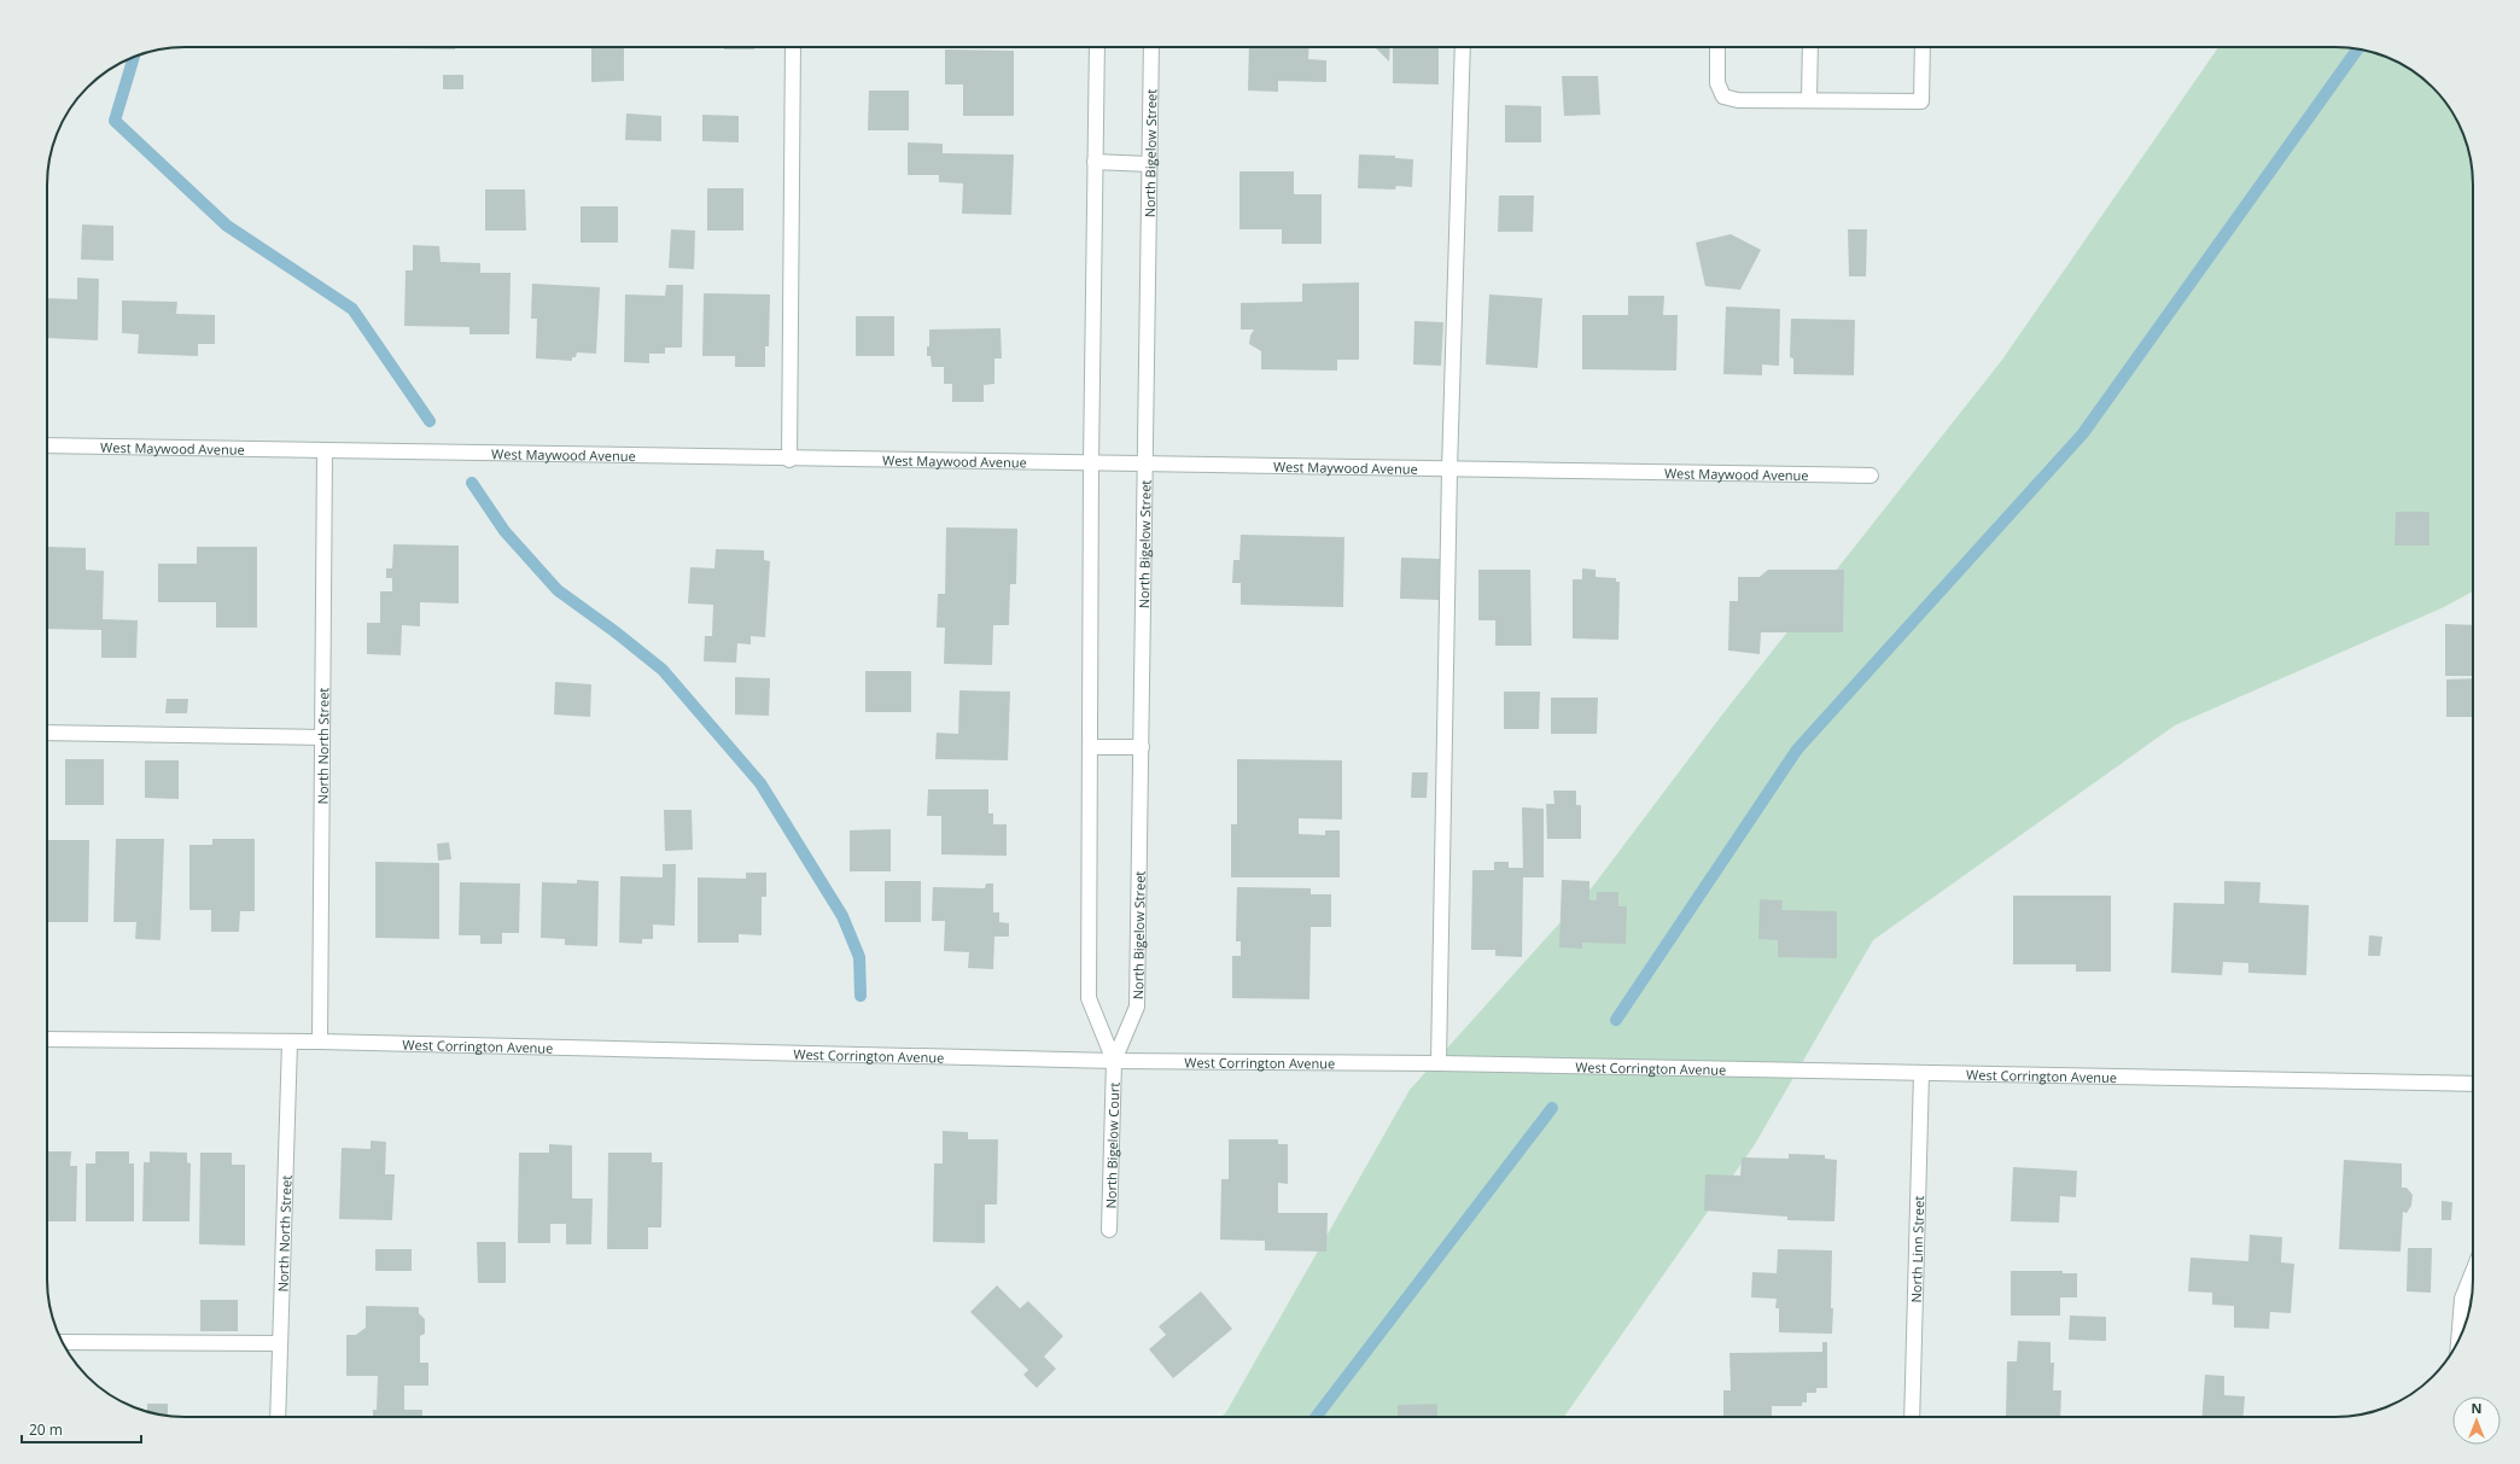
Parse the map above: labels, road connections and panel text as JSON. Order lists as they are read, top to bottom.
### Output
{
  "streets": {
    "street": [
      "North Bigelow Street",
      "West Maywood Avenue",
      "North North Street",
      "West Corrington Avenue",
      "North Bigelow Court",
      "North Linn Street"
    ]
  },
  "crossings": [
    ["North Bigelow Street", "West Maywood Avenue"],
    ["North Bigelow Street", "West Corrington Avenue"],
    ["North Bigelow Street", "North Bigelow Court"],
    ["West Maywood Avenue", "North North Street"],
    ["North North Street", "West Corrington Avenue"],
    ["West Corrington Avenue", "North Bigelow Court"],
    ["West Corrington Avenue", "North Linn Street"]
  ],
  "scale_bar": "20 m",
  "north": "top"
}
